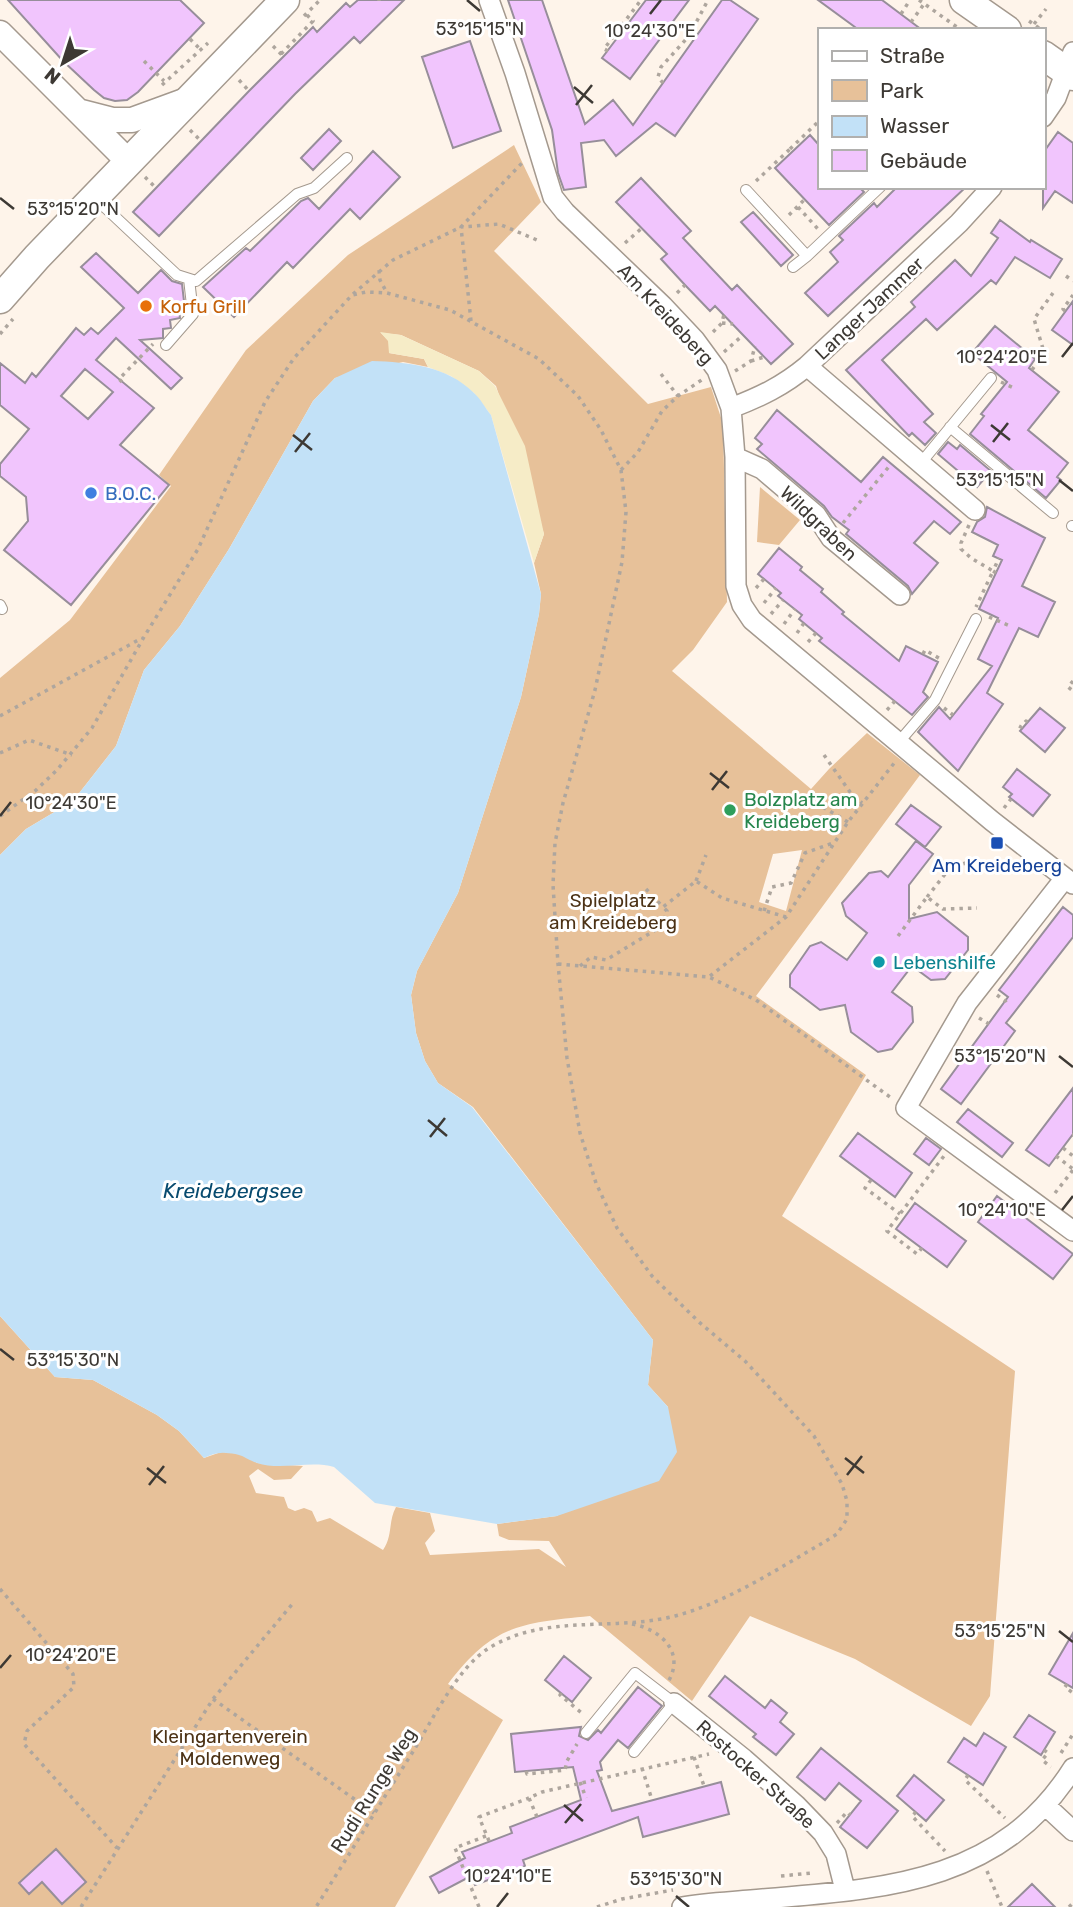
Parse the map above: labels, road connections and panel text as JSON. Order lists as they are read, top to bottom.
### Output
{
  "streets": {
    "street": [
      "Langer Jammer",
      "Am Kreideberg",
      "Wildgraben",
      "Rostocker Straße"
    ],
    "path": ["Rudi Runge Weg"]
  },
  "crossings": [
    ["Langer Jammer", "Am Kreideberg"],
    ["Am Kreideberg", "Wildgraben"]
  ],
  "water": ["Kreidebergsee"],
  "parks": ["Spielplatz am Kreideberg", "Kleingartenverein Moldenweg"],
  "places": {
    "other": [
      "Korfu Grill",
      "B.O.C.",
      "Bolzplatz am Kreideberg",
      "Lebenshilfe"
    ],
    "transit": ["Am Kreideberg"]
  },
  "legend": [
    "Straße",
    "Park",
    "Wasser",
    "Gebäude"
  ],
  "north": "bottom left",
  "coordinates": [
    "53°15'15\"N",
    "10°24'30\"E",
    "53°15'20\"N",
    "10°24'20\"E",
    "10°24'10\"E",
    "53°15'30\"N",
    "53°15'25\"N"
  ]
}
